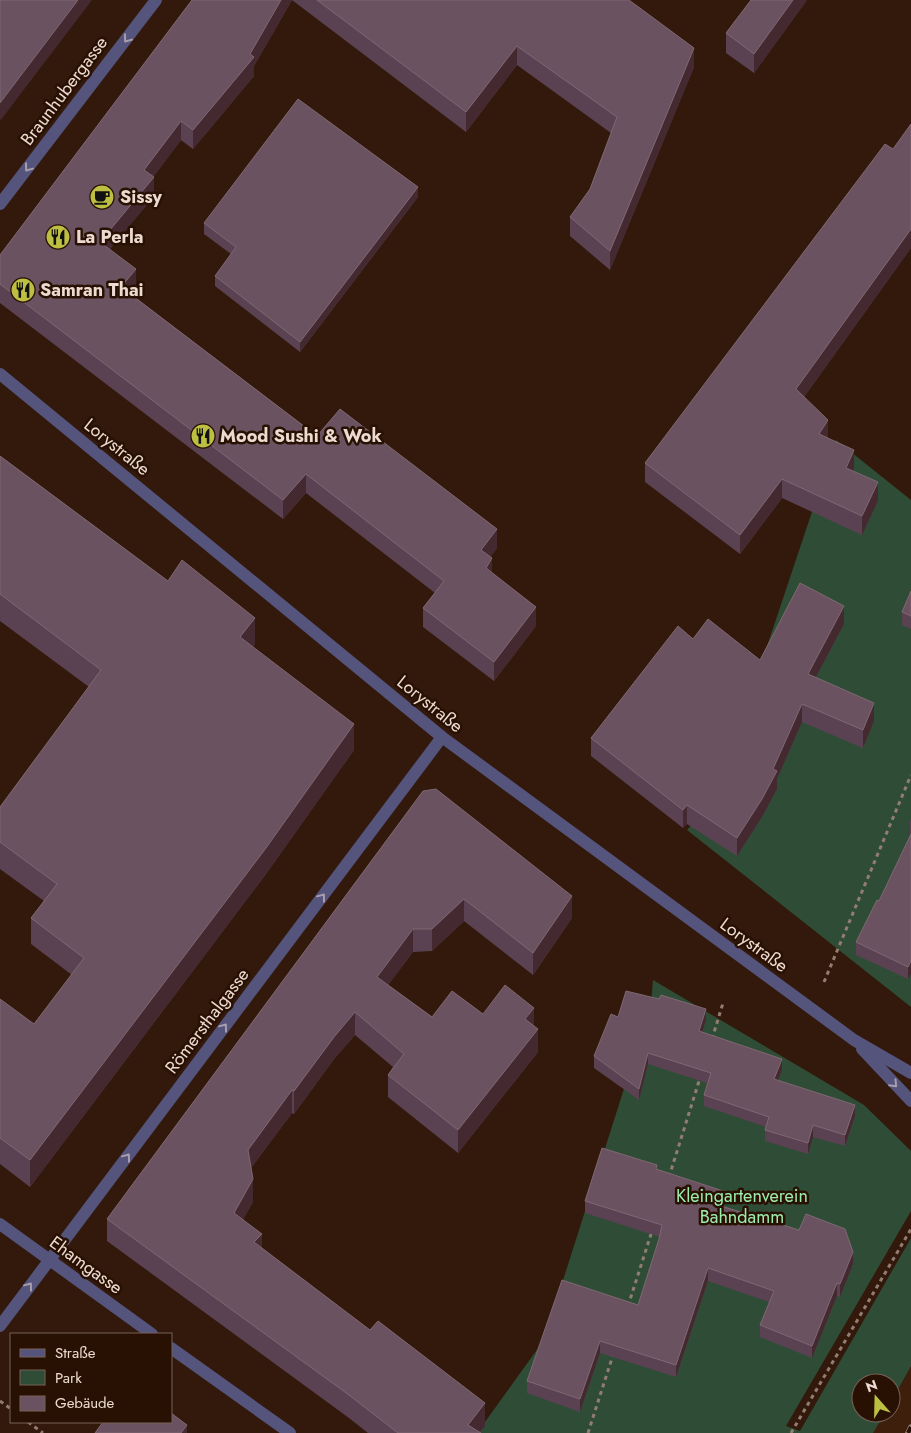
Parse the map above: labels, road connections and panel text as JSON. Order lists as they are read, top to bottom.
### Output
{
  "streets": {
    "street": [
      "Braunhubergasse",
      "Lorystraße",
      "Römersthalgasse",
      "Ehamgasse"
    ]
  },
  "crossings": [
    ["Lorystraße", "Römersthalgasse"],
    ["Römersthalgasse", "Ehamgasse"]
  ],
  "one_way": ["Braunhubergasse", "Römersthalgasse"],
  "parks": ["Kleingartenverein Bahndamm"],
  "places": {
    "cafe": ["Sissy"],
    "restaurant": ["La Perla", "Samran Thai", "Mood Sushi & Wok"]
  },
  "legend": ["Straße", "Park", "Gebäude"],
  "north": "top"
}
